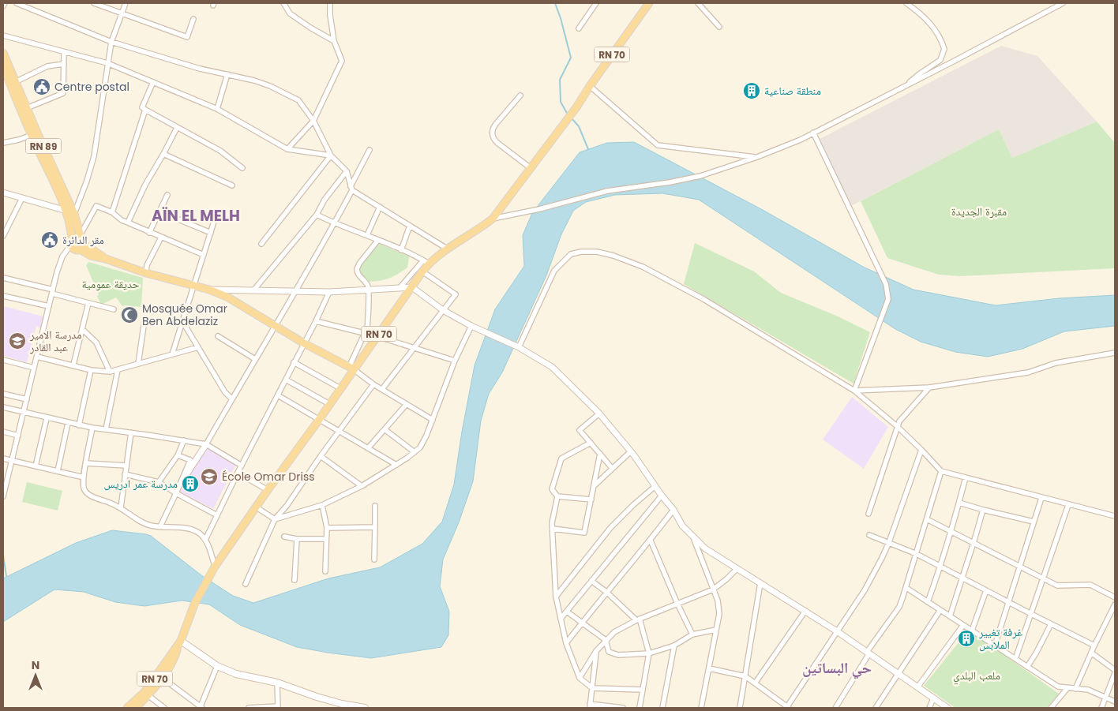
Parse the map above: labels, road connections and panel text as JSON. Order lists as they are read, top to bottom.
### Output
{
  "streets": {
    "main road": ["RN 70", "RN 89"]
  },
  "districts": ["AÏN EL MELH", "حي البساتين"],
  "parks": ["مقبرة الجديدة", "حديقة عمومية", "ملعب البلدي"],
  "places": {
    "public building": ["Centre postal", "مقر الدائرة"],
    "building": ["منطقة صناعية", "مدرسة عمر ادريس", "غرفة تغيير الملابس"],
    "mosque": ["Mosquée Omar Ben Abdelaziz"],
    "school or university": ["مدرسة الامير عبد القادر", "École Omar Driss"]
  },
  "north": "top"
}
